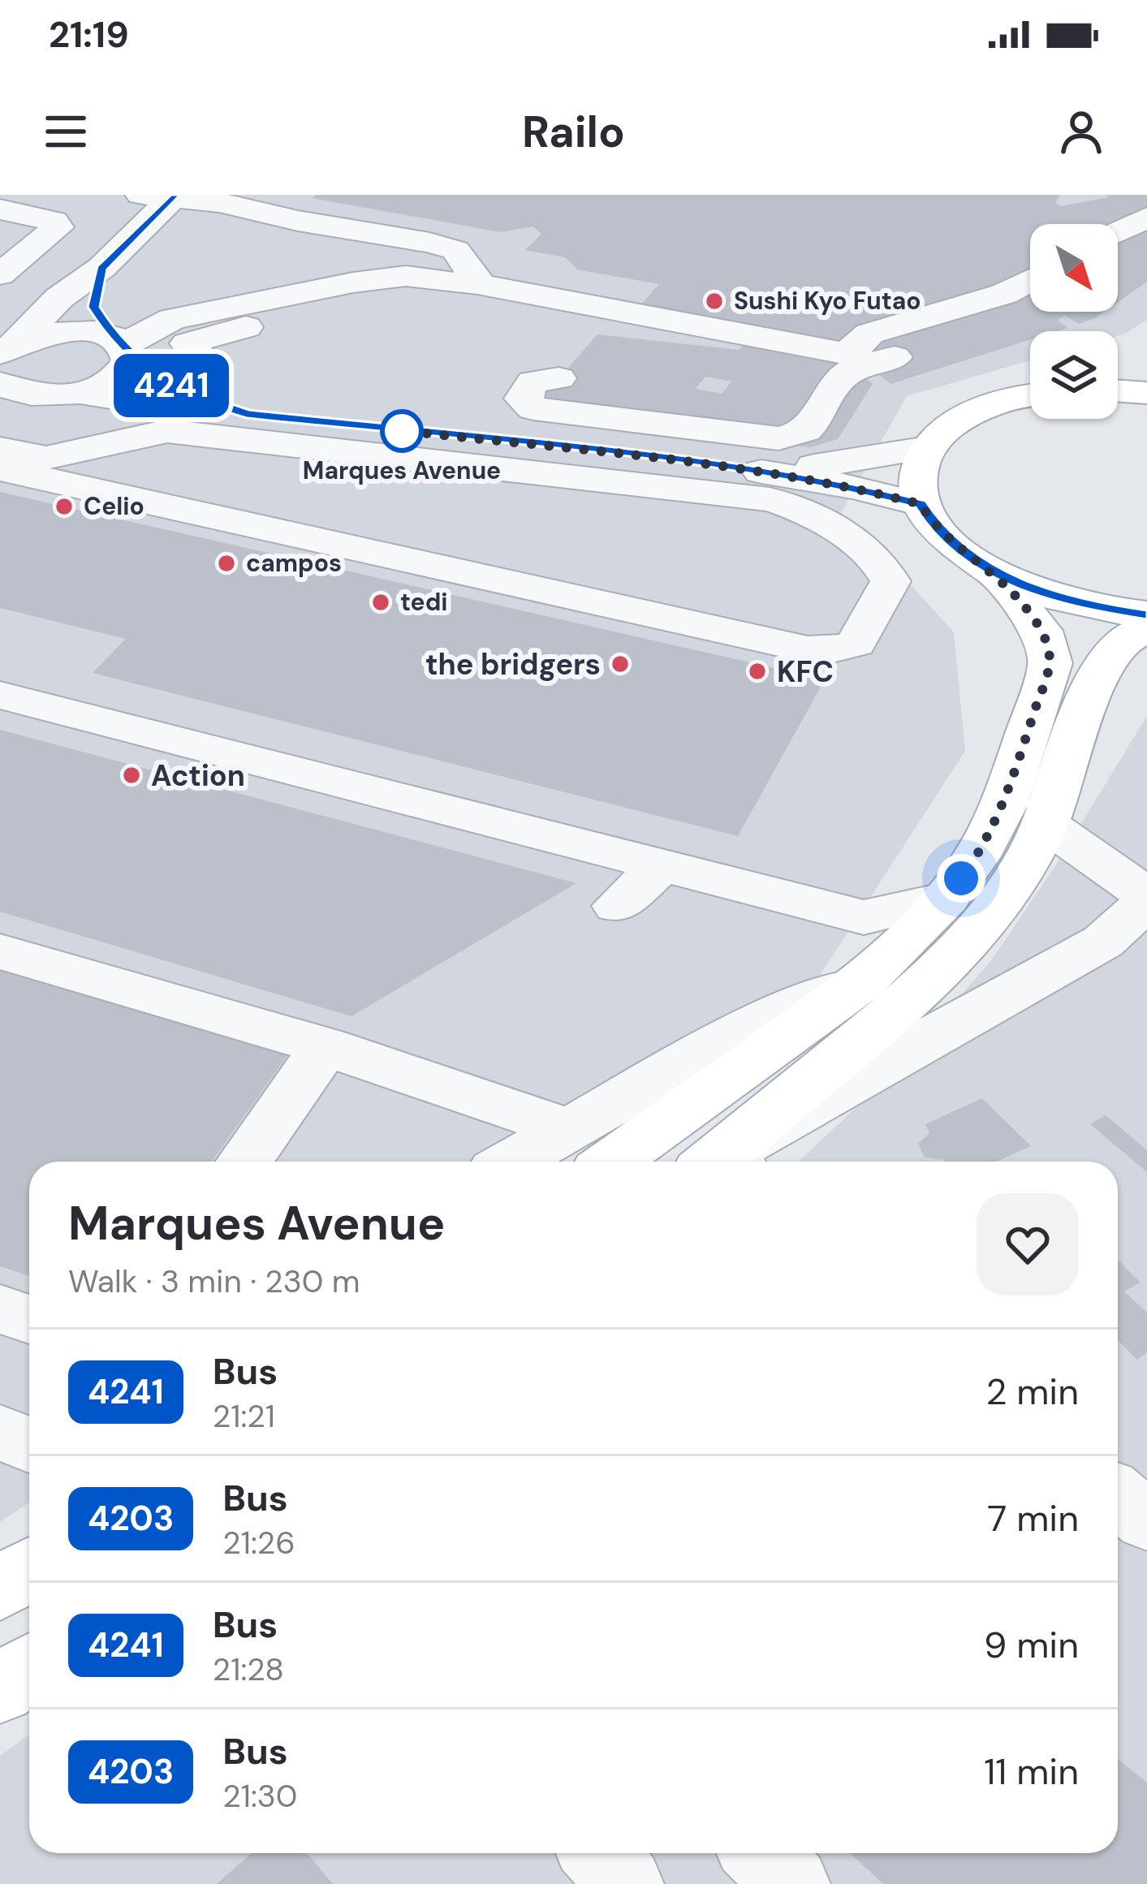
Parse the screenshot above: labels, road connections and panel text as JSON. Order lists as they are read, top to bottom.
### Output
{
  "places": [
    "Sushi Kyo Futao",
    "Marques Avenue",
    "Celio",
    "campos",
    "tedi",
    "the bridgers",
    "KFC",
    "Action"
  ],
  "lines": ["bus line 4241"],
  "north": "bottom right",
  "page": {
    "status": "21:19",
    "header": "Railo",
    "on_map": "4241",
    "heading": ["Marques Avenue", "Walk · 3 min · 230 m"],
    "list": [
      {
        "mark": "4241",
        "name": "Bus",
        "note": "21:21",
        "value": "2 min"
      },
      {
        "mark": "4203",
        "name": "Bus",
        "note": "21:26",
        "value": "7 min"
      },
      {
        "mark": "4241",
        "name": "Bus",
        "note": "21:28",
        "value": "9 min"
      },
      {
        "mark": "4203",
        "name": "Bus",
        "note": "21:30",
        "value": "11 min"
      }
    ]
  }
}
